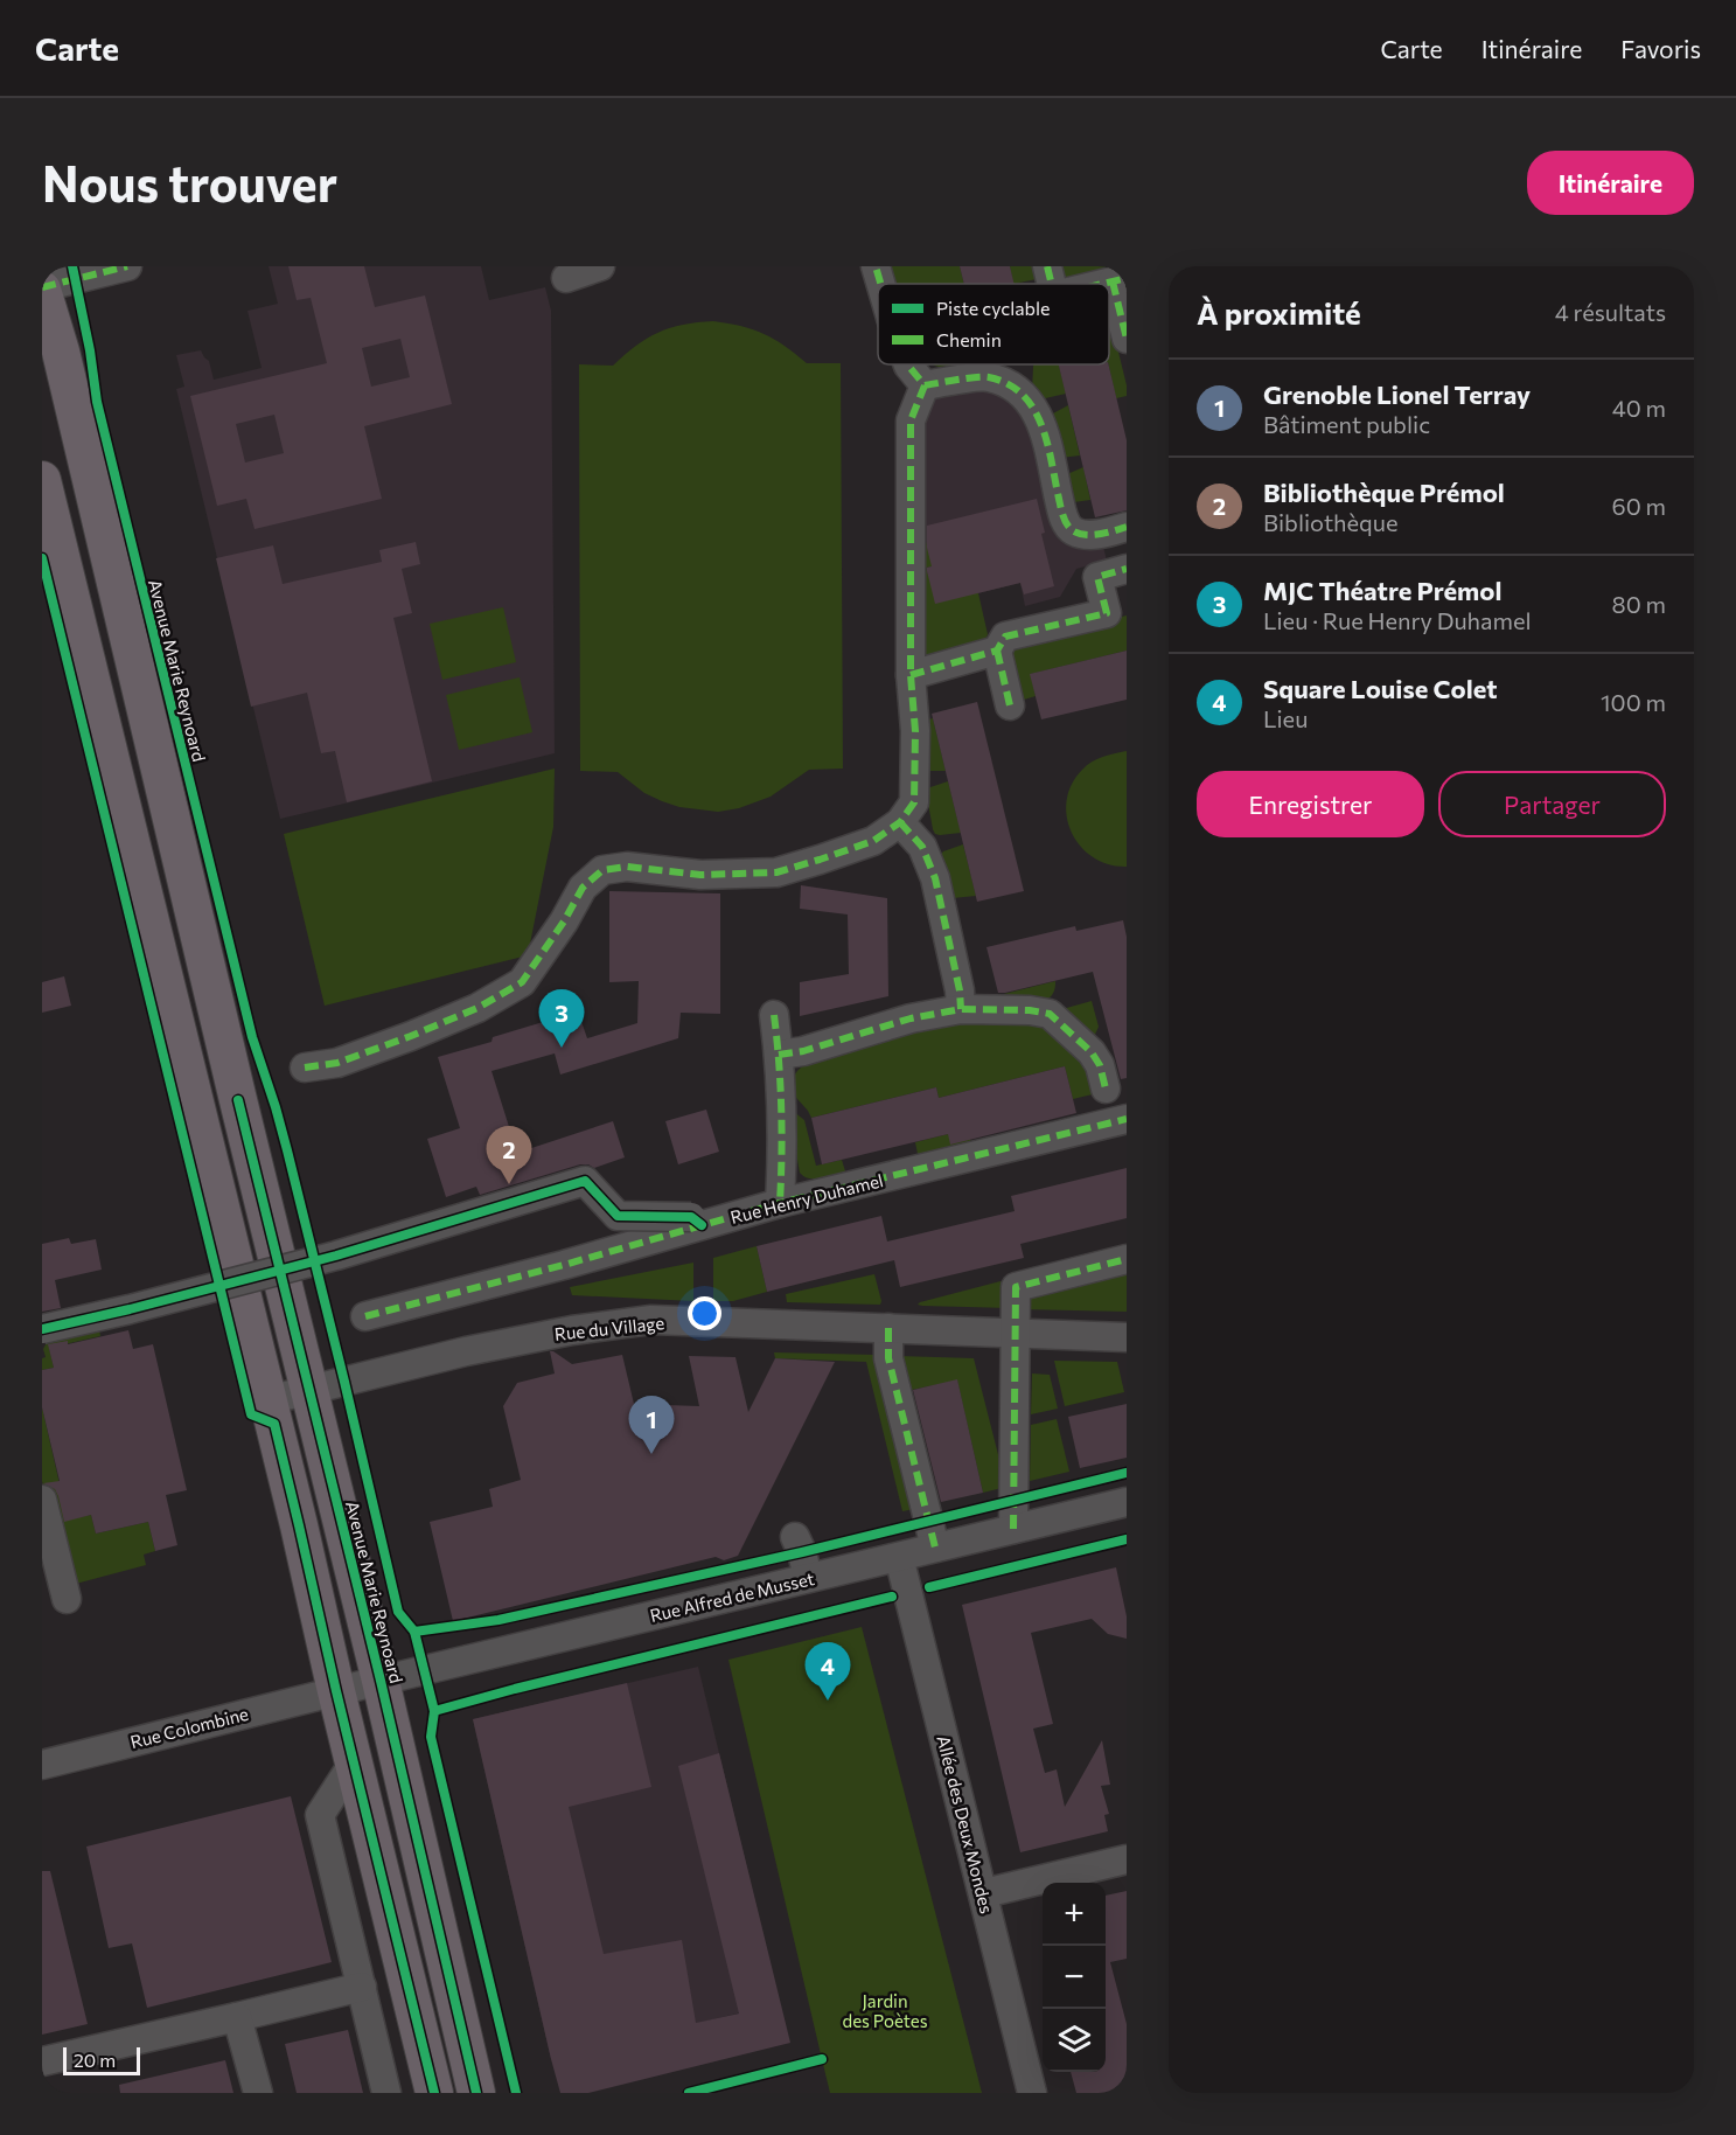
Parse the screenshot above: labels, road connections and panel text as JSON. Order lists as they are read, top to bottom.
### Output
{
  "streets": {
    "main road": ["Avenue Marie Reynoard"],
    "street": [
      "Rue Henry Duhamel",
      "Rue du Village",
      "Rue Alfred de Musset",
      "Rue Colombine",
      "Allée des Deux Mondes"
    ]
  },
  "crossings": [
    ["Avenue Marie Reynoard", "Rue du Village"],
    ["Avenue Marie Reynoard", "Rue Alfred de Musset"],
    ["Rue Alfred de Musset", "Rue Colombine"],
    ["Rue Alfred de Musset", "Allée des Deux Mondes"]
  ],
  "parks": ["Jardin des Poètes"],
  "legend": ["Piste cyclable", "Chemin"],
  "scale_bar": "20 m",
  "page": {
    "header": "Carte",
    "nav": ["Carte", "Itinéraire", "Favoris"],
    "buttons": [
      "Itinéraire",
      ["Enregistrer", "Partager"]
    ],
    "title": "Nous trouver",
    "heading": ["À proximité", "4 résultats"],
    "list": [
      {
        "mark": "1",
        "name": "Grenoble Lionel Terray",
        "note": "Bâtiment public",
        "value": "40 m"
      },
      {
        "mark": "2",
        "name": "Bibliothèque Prémol",
        "note": "Bibliothèque",
        "value": "60 m"
      },
      {
        "mark": "3",
        "name": "MJC Théatre Prémol",
        "note": "Lieu · Rue Henry Duhamel",
        "value": "80 m"
      },
      {
        "mark": "4",
        "name": "Square Louise Colet",
        "note": "Lieu",
        "value": "100 m"
      }
    ],
    "pins": [
      "3",
      "2",
      "1",
      "4"
    ],
    "map_buttons": ["+", "−"],
    "scale": "20 m"
  }
}
